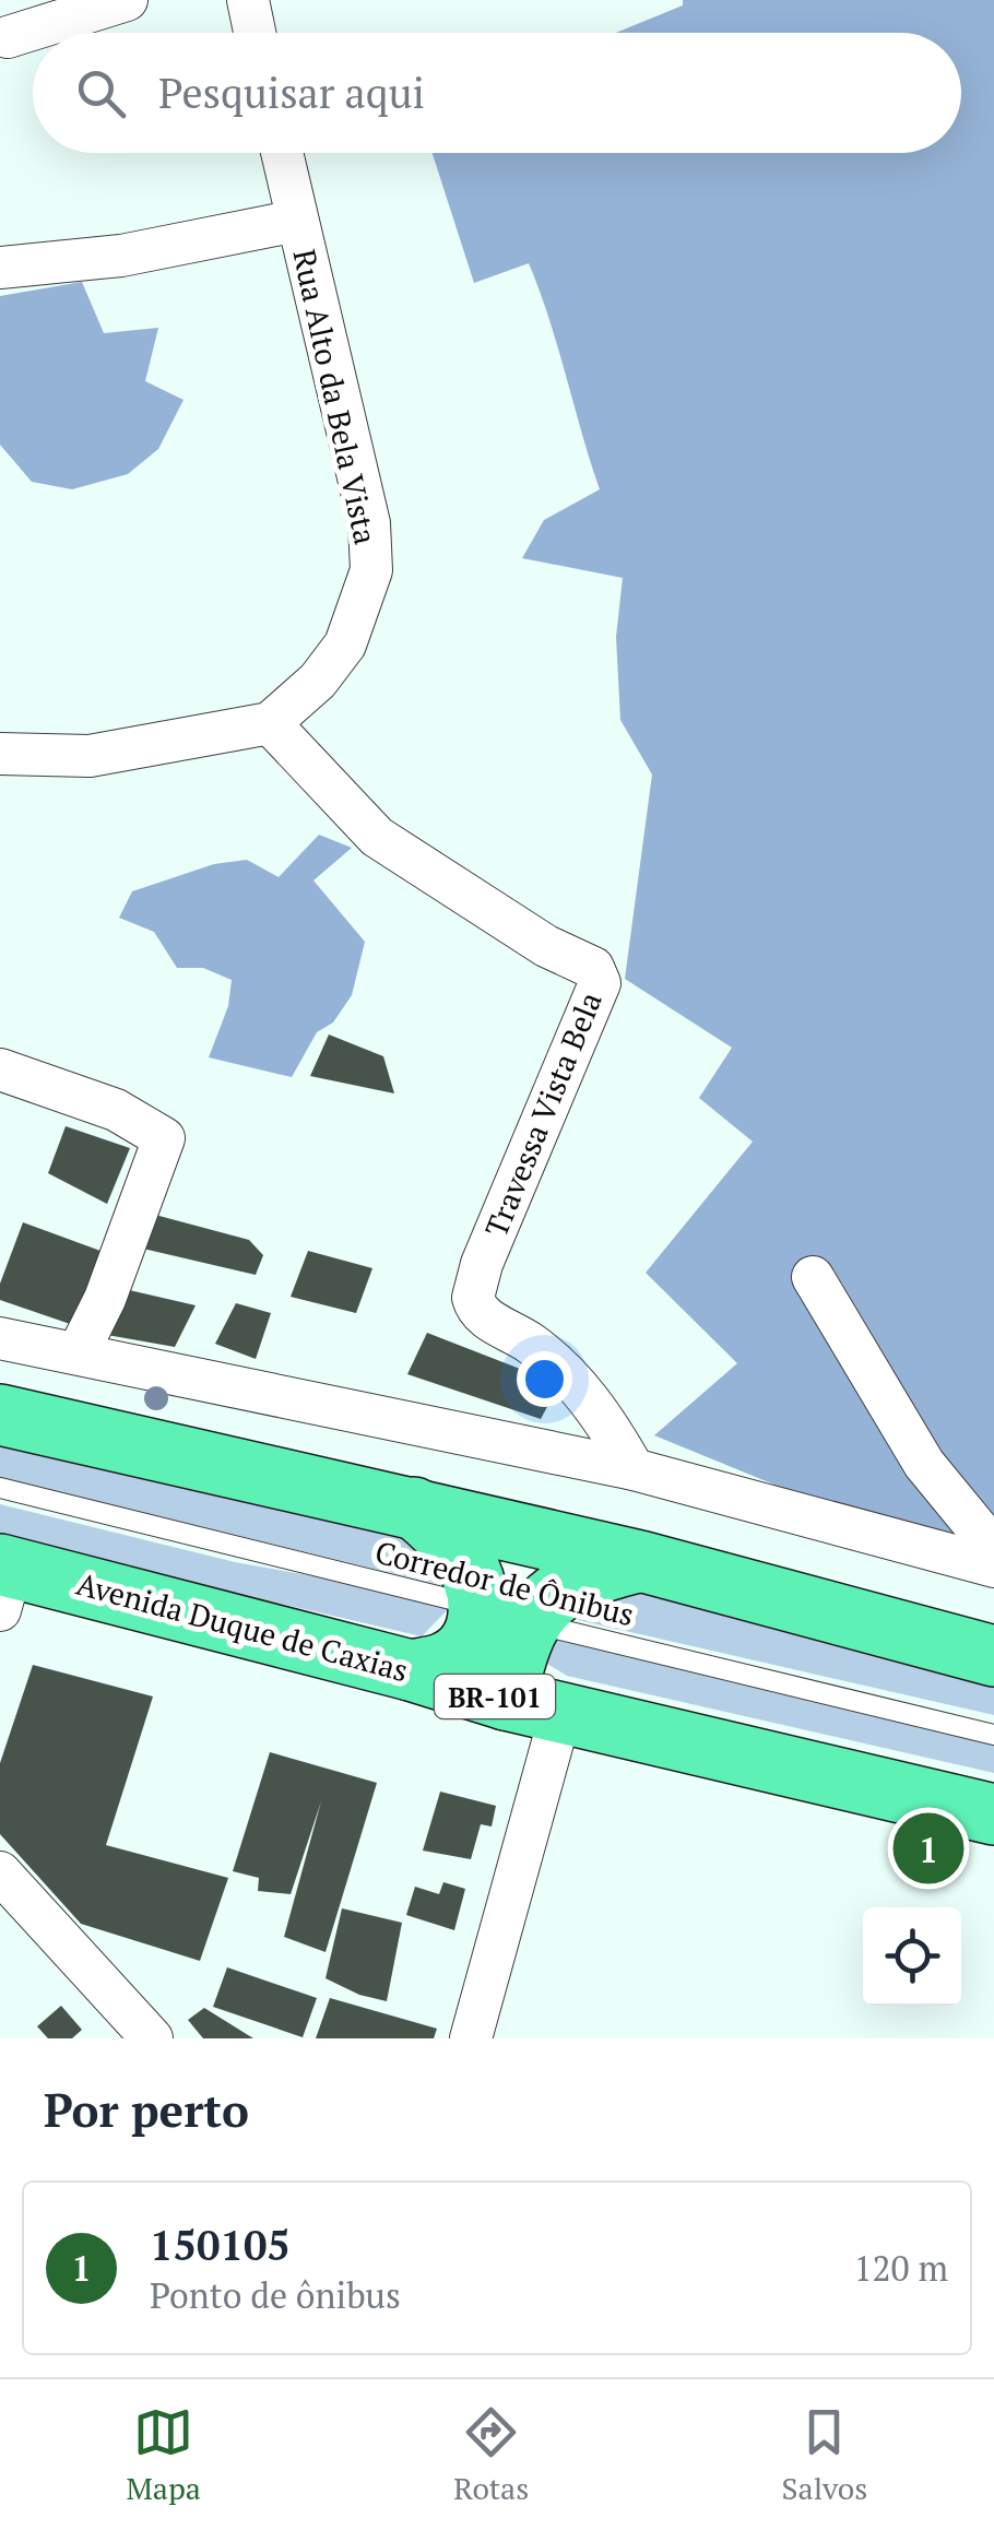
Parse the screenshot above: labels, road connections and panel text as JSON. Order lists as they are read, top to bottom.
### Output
{
  "streets": {
    "highway": ["Avenida Duque de Caxias", "BR-101"],
    "street": ["Rua Alto da Bela Vista", "Travessa Vista Bela"],
    "lane": ["Corredor de Ônibus"]
  },
  "crossings": [
    ["Rua Alto da Bela Vista", "Travessa Vista Bela"]
  ],
  "page": {
    "search": "Pesquisar aqui",
    "pins": "1",
    "heading": "Por perto",
    "list": [
      {
        "mark": "1",
        "name": "150105",
        "note": "Ponto de ônibus",
        "value": "120 m"
      }
    ],
    "nav": ["Mapa", "Rotas", "Salvos"]
  }
}
